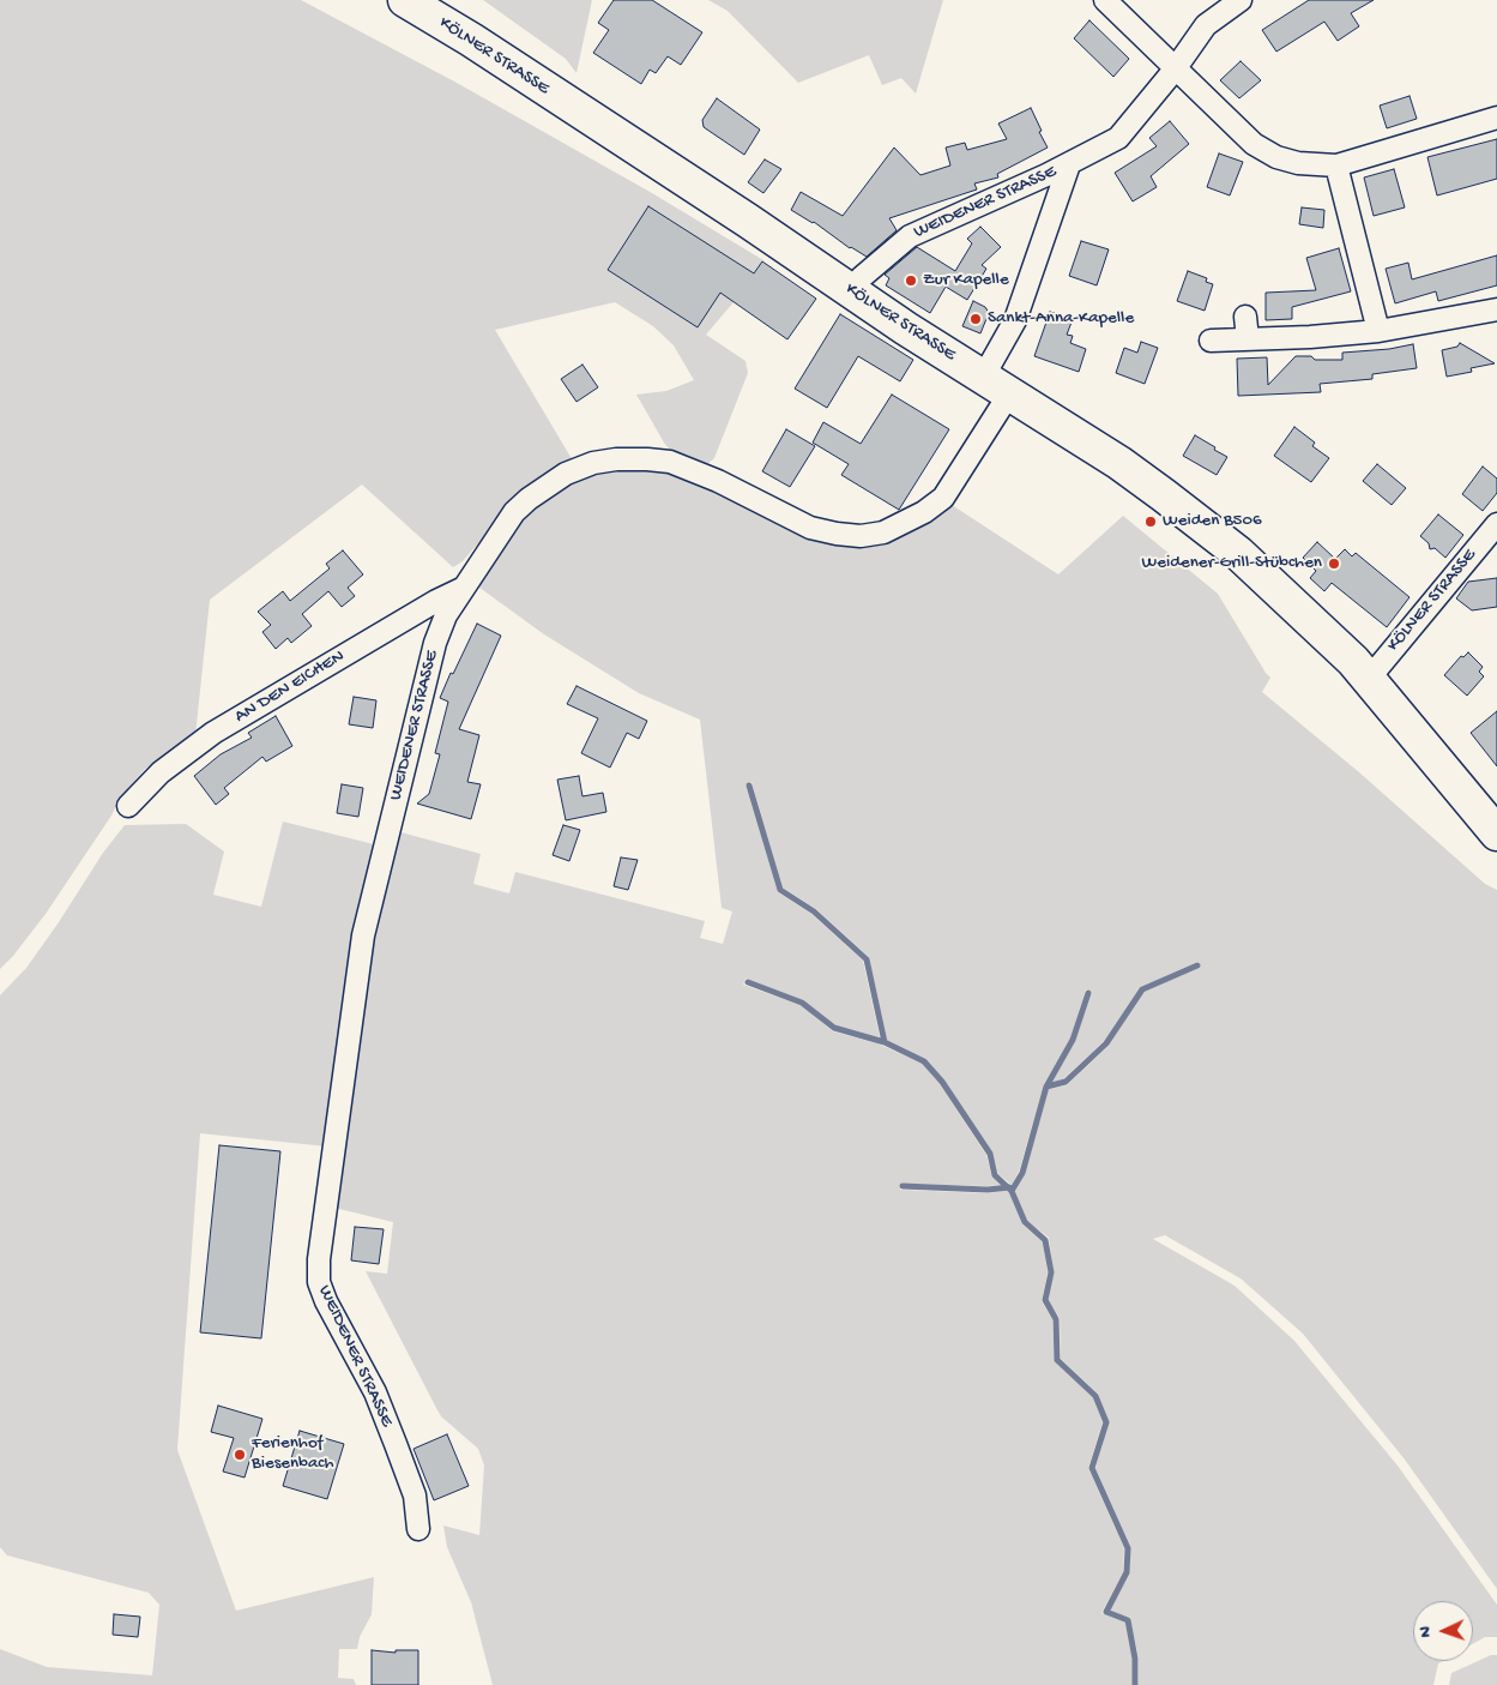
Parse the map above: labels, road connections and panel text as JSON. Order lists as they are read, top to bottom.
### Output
{
  "streets": {
    "main road": ["KÖLNER STRASSE"],
    "street": ["WEIDENER STRASSE", "AN DEN EICHEN"]
  },
  "crossings": [
    ["KÖLNER STRASSE", "WEIDENER STRASSE"],
    ["WEIDENER STRASSE", "AN DEN EICHEN"]
  ],
  "places": [
    "Zur Kapelle",
    "Sankt-Anna-Kapelle",
    "Weiden B506",
    "Weidener-Grill-Stübchen",
    "Ferienhof Biesenbach"
  ],
  "north": "left"
}
